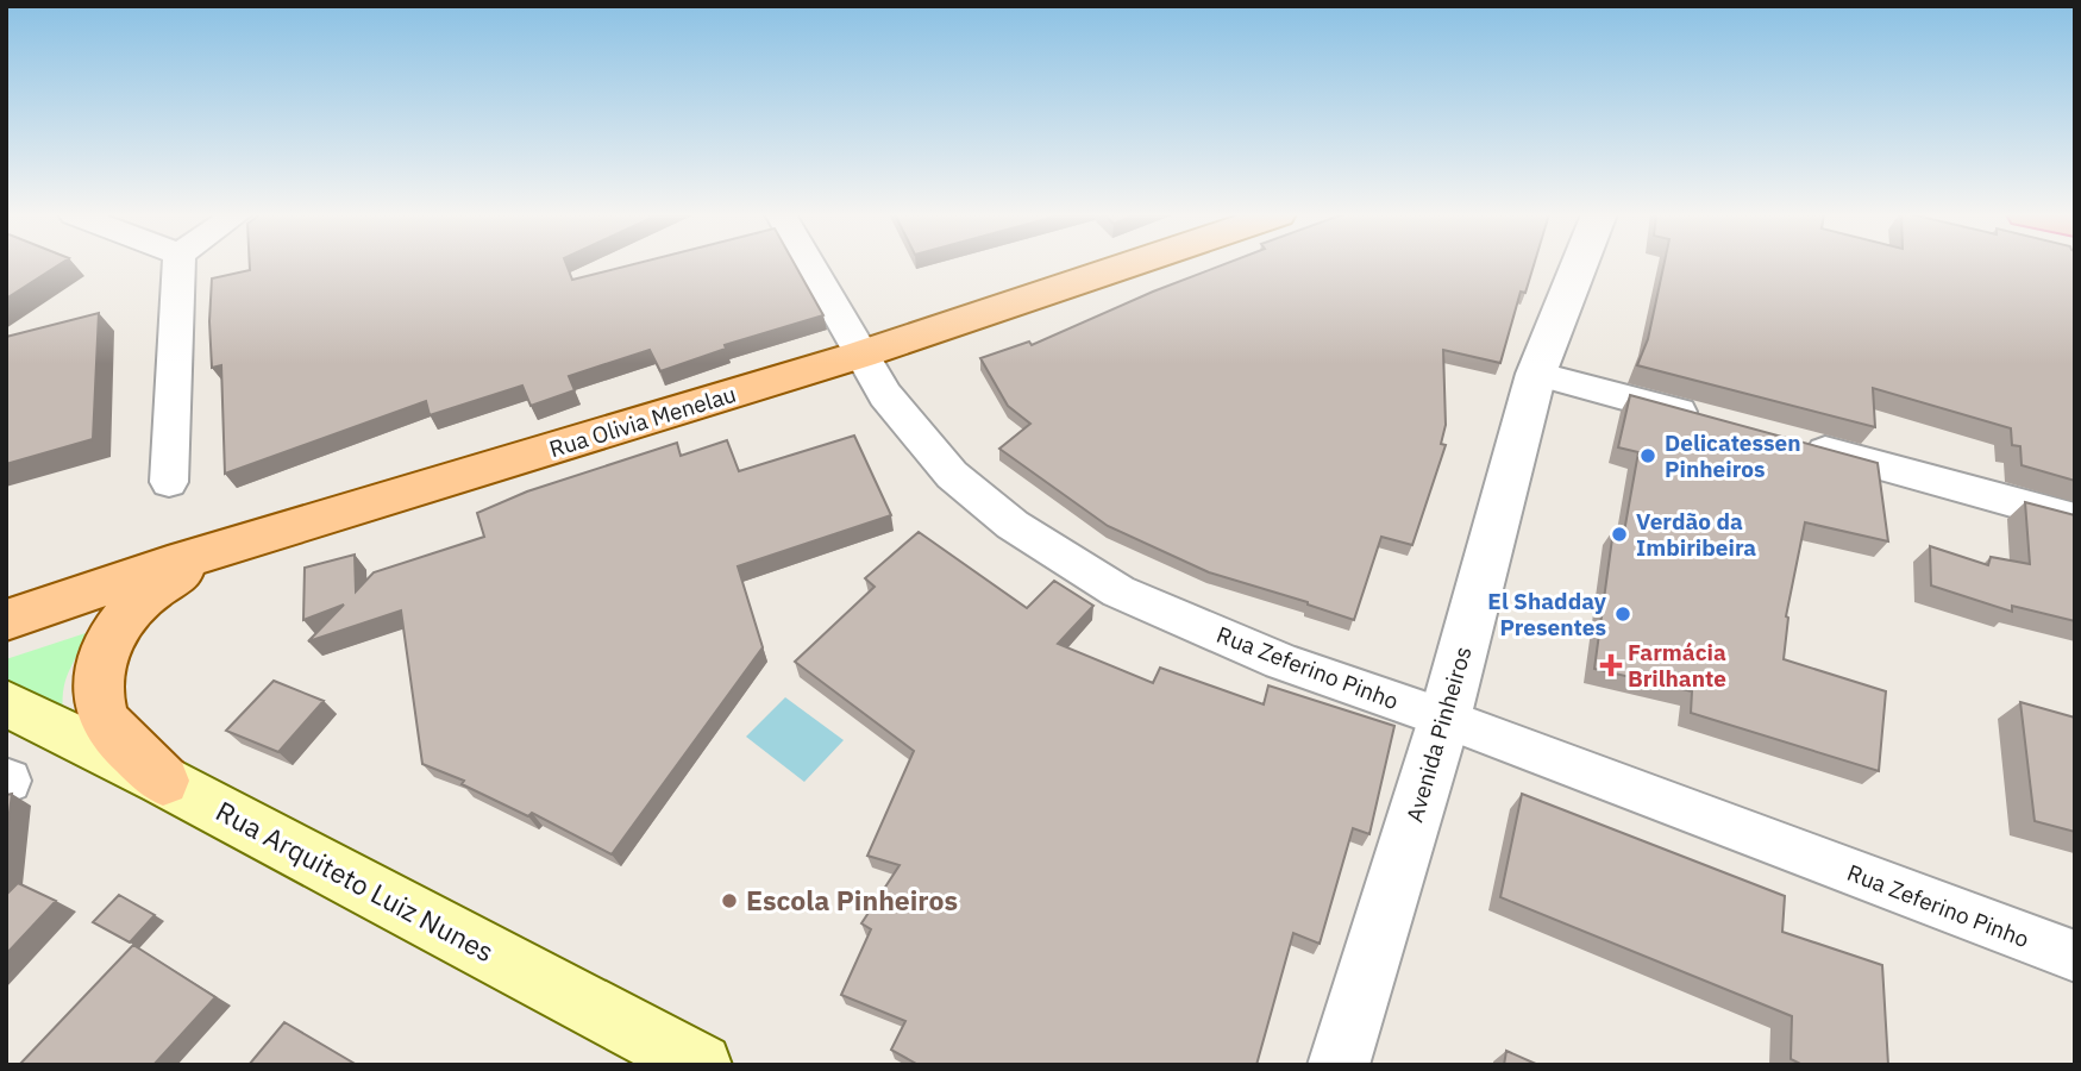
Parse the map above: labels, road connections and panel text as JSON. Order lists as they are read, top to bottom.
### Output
{
  "streets": {
    "main road": ["Rua Olivia Menelau", "Rua Arquiteto Luiz Nunes"],
    "street": ["Rua Zeferino Pinho", "Avenida Pinheiros"]
  },
  "crossings": [
    ["Rua Olivia Menelau", "Rua Zeferino Pinho"],
    ["Rua Zeferino Pinho", "Avenida Pinheiros"]
  ],
  "places": {
    "other": [
      "Delicatessen Pinheiros",
      "Verdão da Imbiribeira",
      "El Shadday Presentes",
      "Escola Pinheiros"
    ],
    "health": ["Farmácia Brilhante"]
  }
}
